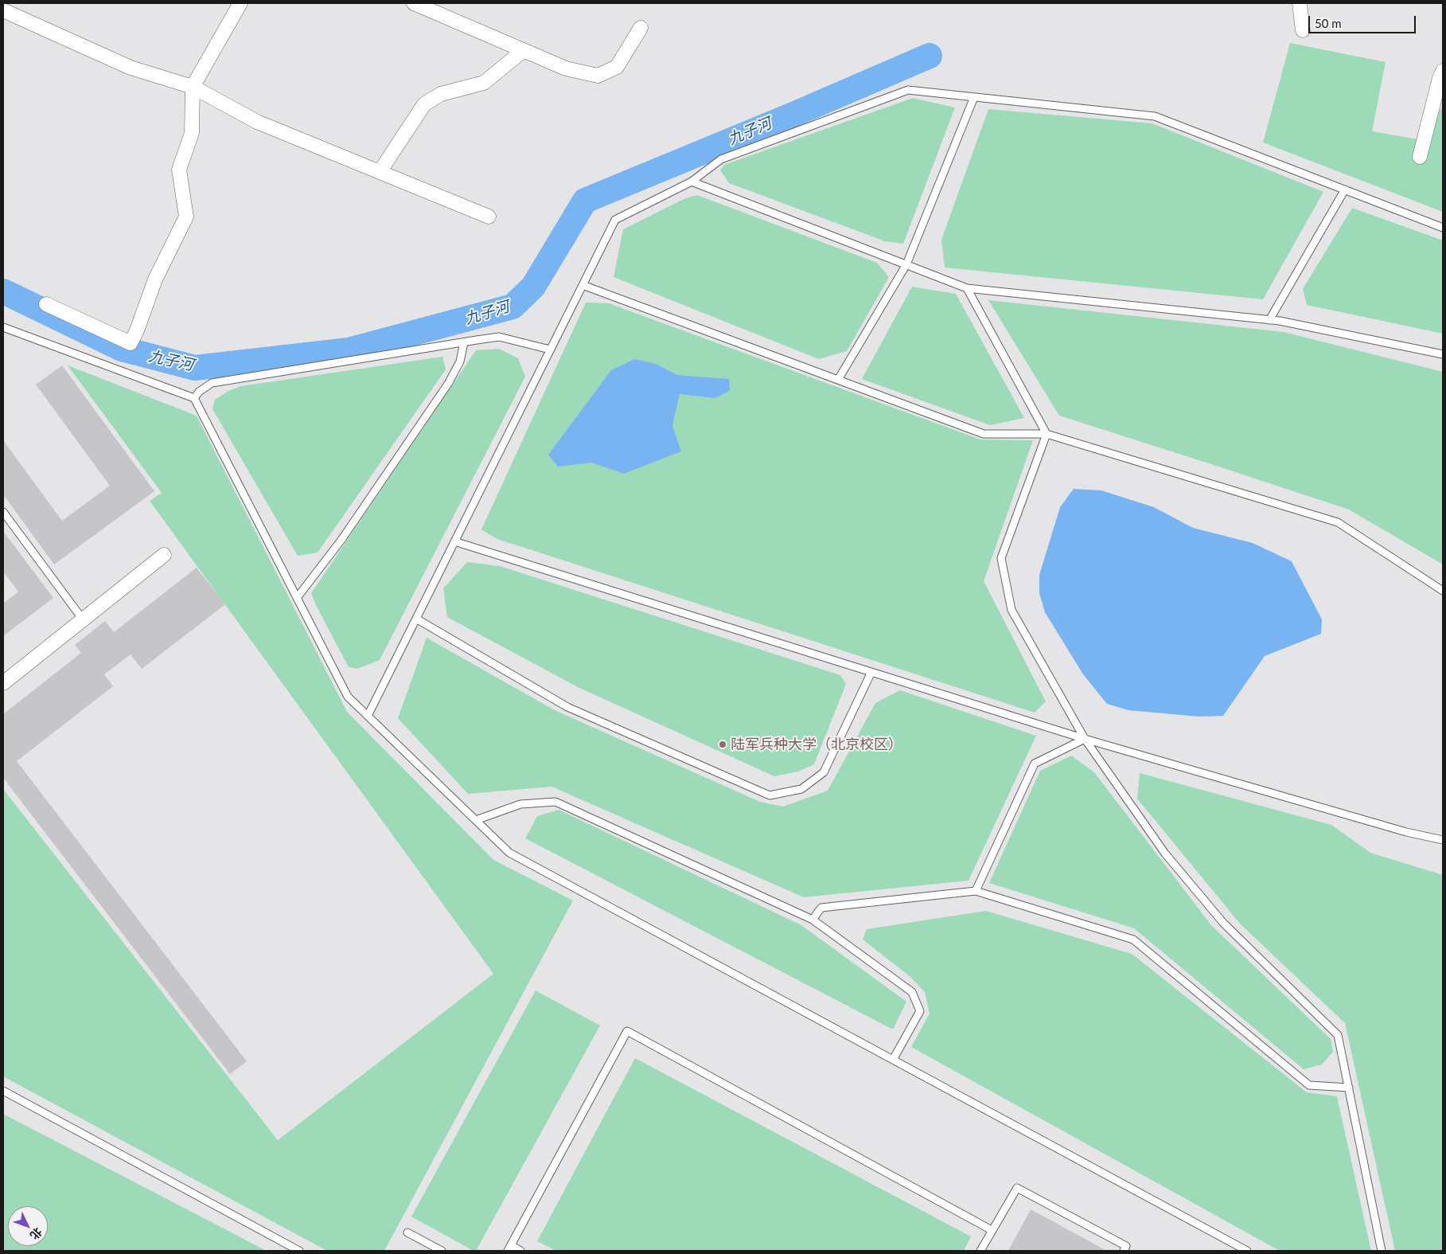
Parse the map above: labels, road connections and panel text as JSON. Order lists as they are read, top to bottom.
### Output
{
  "water": ["九子河"],
  "places": ["陆军兵种大学（北京校区）"],
  "scale_bar": "50 m",
  "north": "bottom right"
}
